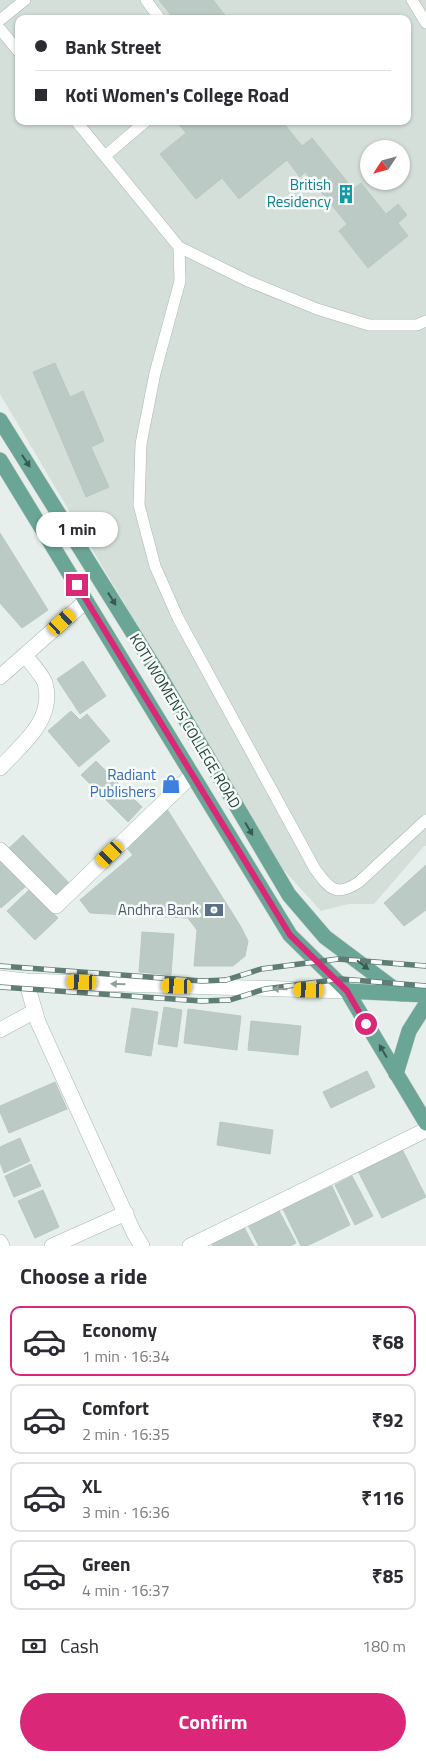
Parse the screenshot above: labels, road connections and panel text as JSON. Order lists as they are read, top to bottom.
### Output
{
  "streets": {
    "main road": ["KOTI WOMEN'S COLLEGE ROAD"]
  },
  "places": {
    "building": ["British Residency"],
    "shop": ["Radiant Publishers"],
    "bank": ["Andhra Bank"]
  },
  "north": "bottom left",
  "page": {
    "banner": ["Bank Street", "Koti Women's College Road"],
    "bubble": "1 min",
    "heading": "Choose a ride",
    "list": [
      {
        "name": "Economy",
        "note": "1 min · 16:34",
        "value": "₹68"
      },
      {
        "name": "Comfort",
        "note": "2 min · 16:35",
        "value": "₹92"
      },
      {
        "name": "XL",
        "note": "3 min · 16:36",
        "value": "₹116"
      },
      {
        "name": "Green",
        "note": "4 min · 16:37",
        "value": "₹85"
      }
    ],
    "pay": ["Cash", "180 m"],
    "buttons": "Confirm"
  }
}
